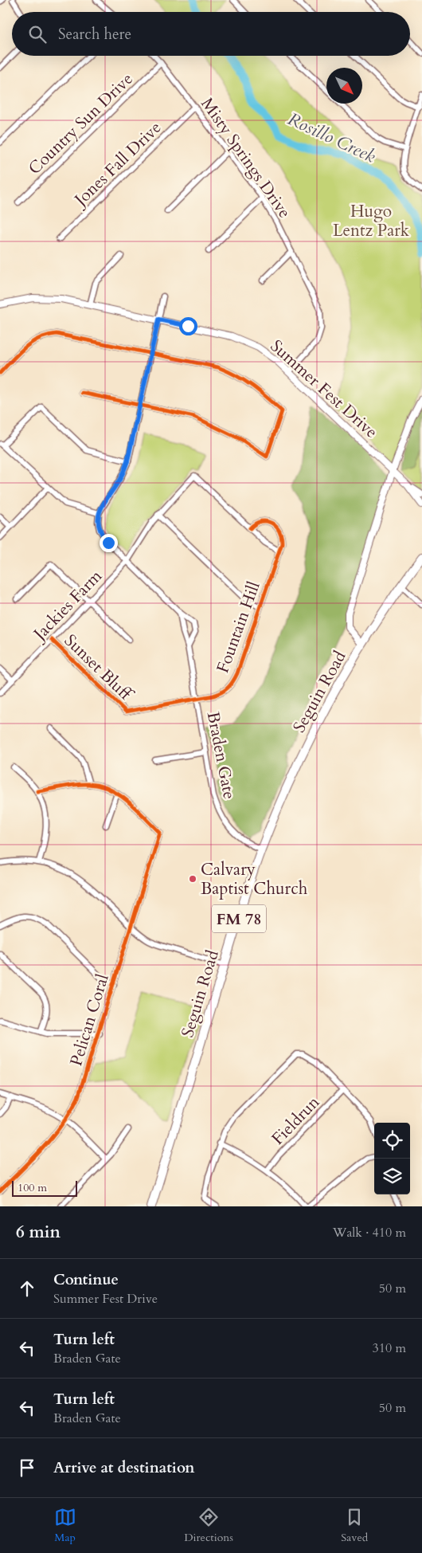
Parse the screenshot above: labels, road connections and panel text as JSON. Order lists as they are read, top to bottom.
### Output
{
  "streets": {
    "main road": ["Seguin Road", "FM 78"],
    "street": [
      "Country Sun Drive",
      "Misty Springs Drive",
      "Jones Fall Drive",
      "Summer Fest Drive",
      "Jackies Farm",
      "Fountain Hill",
      "Sunset Bluff",
      "Braden Gate",
      "Pelican Coral",
      "Fieldrun"
    ]
  },
  "crossings": [
    ["Country Sun Drive", "Misty Springs Drive"],
    ["Misty Springs Drive", "Jones Fall Drive"],
    ["Misty Springs Drive", "Summer Fest Drive"],
    ["Summer Fest Drive", "Seguin Road"],
    ["Jackies Farm", "Fountain Hill"],
    ["Jackies Farm", "Sunset Bluff"],
    ["Fountain Hill", "Sunset Bluff"],
    ["Fountain Hill", "Braden Gate"],
    ["Seguin Road", "Braden Gate"]
  ],
  "water": ["Rosillo Creek"],
  "parks": ["Hugo Lentz Park"],
  "places": ["Calvary Baptist Church"],
  "scale_bar": "100 m",
  "north": "bottom right",
  "page": {
    "search": "Search here",
    "scale": "100 m",
    "heading": ["6 min", "Walk · 410 m"],
    "list": [
      ["Continue", "Summer Fest Drive", "50 m"],
      ["Turn left", "Braden Gate", "310 m"],
      ["Turn left", "Braden Gate", "50 m"],
      "Arrive at destination"
    ],
    "nav": ["Map", "Directions", "Saved"]
  }
}
